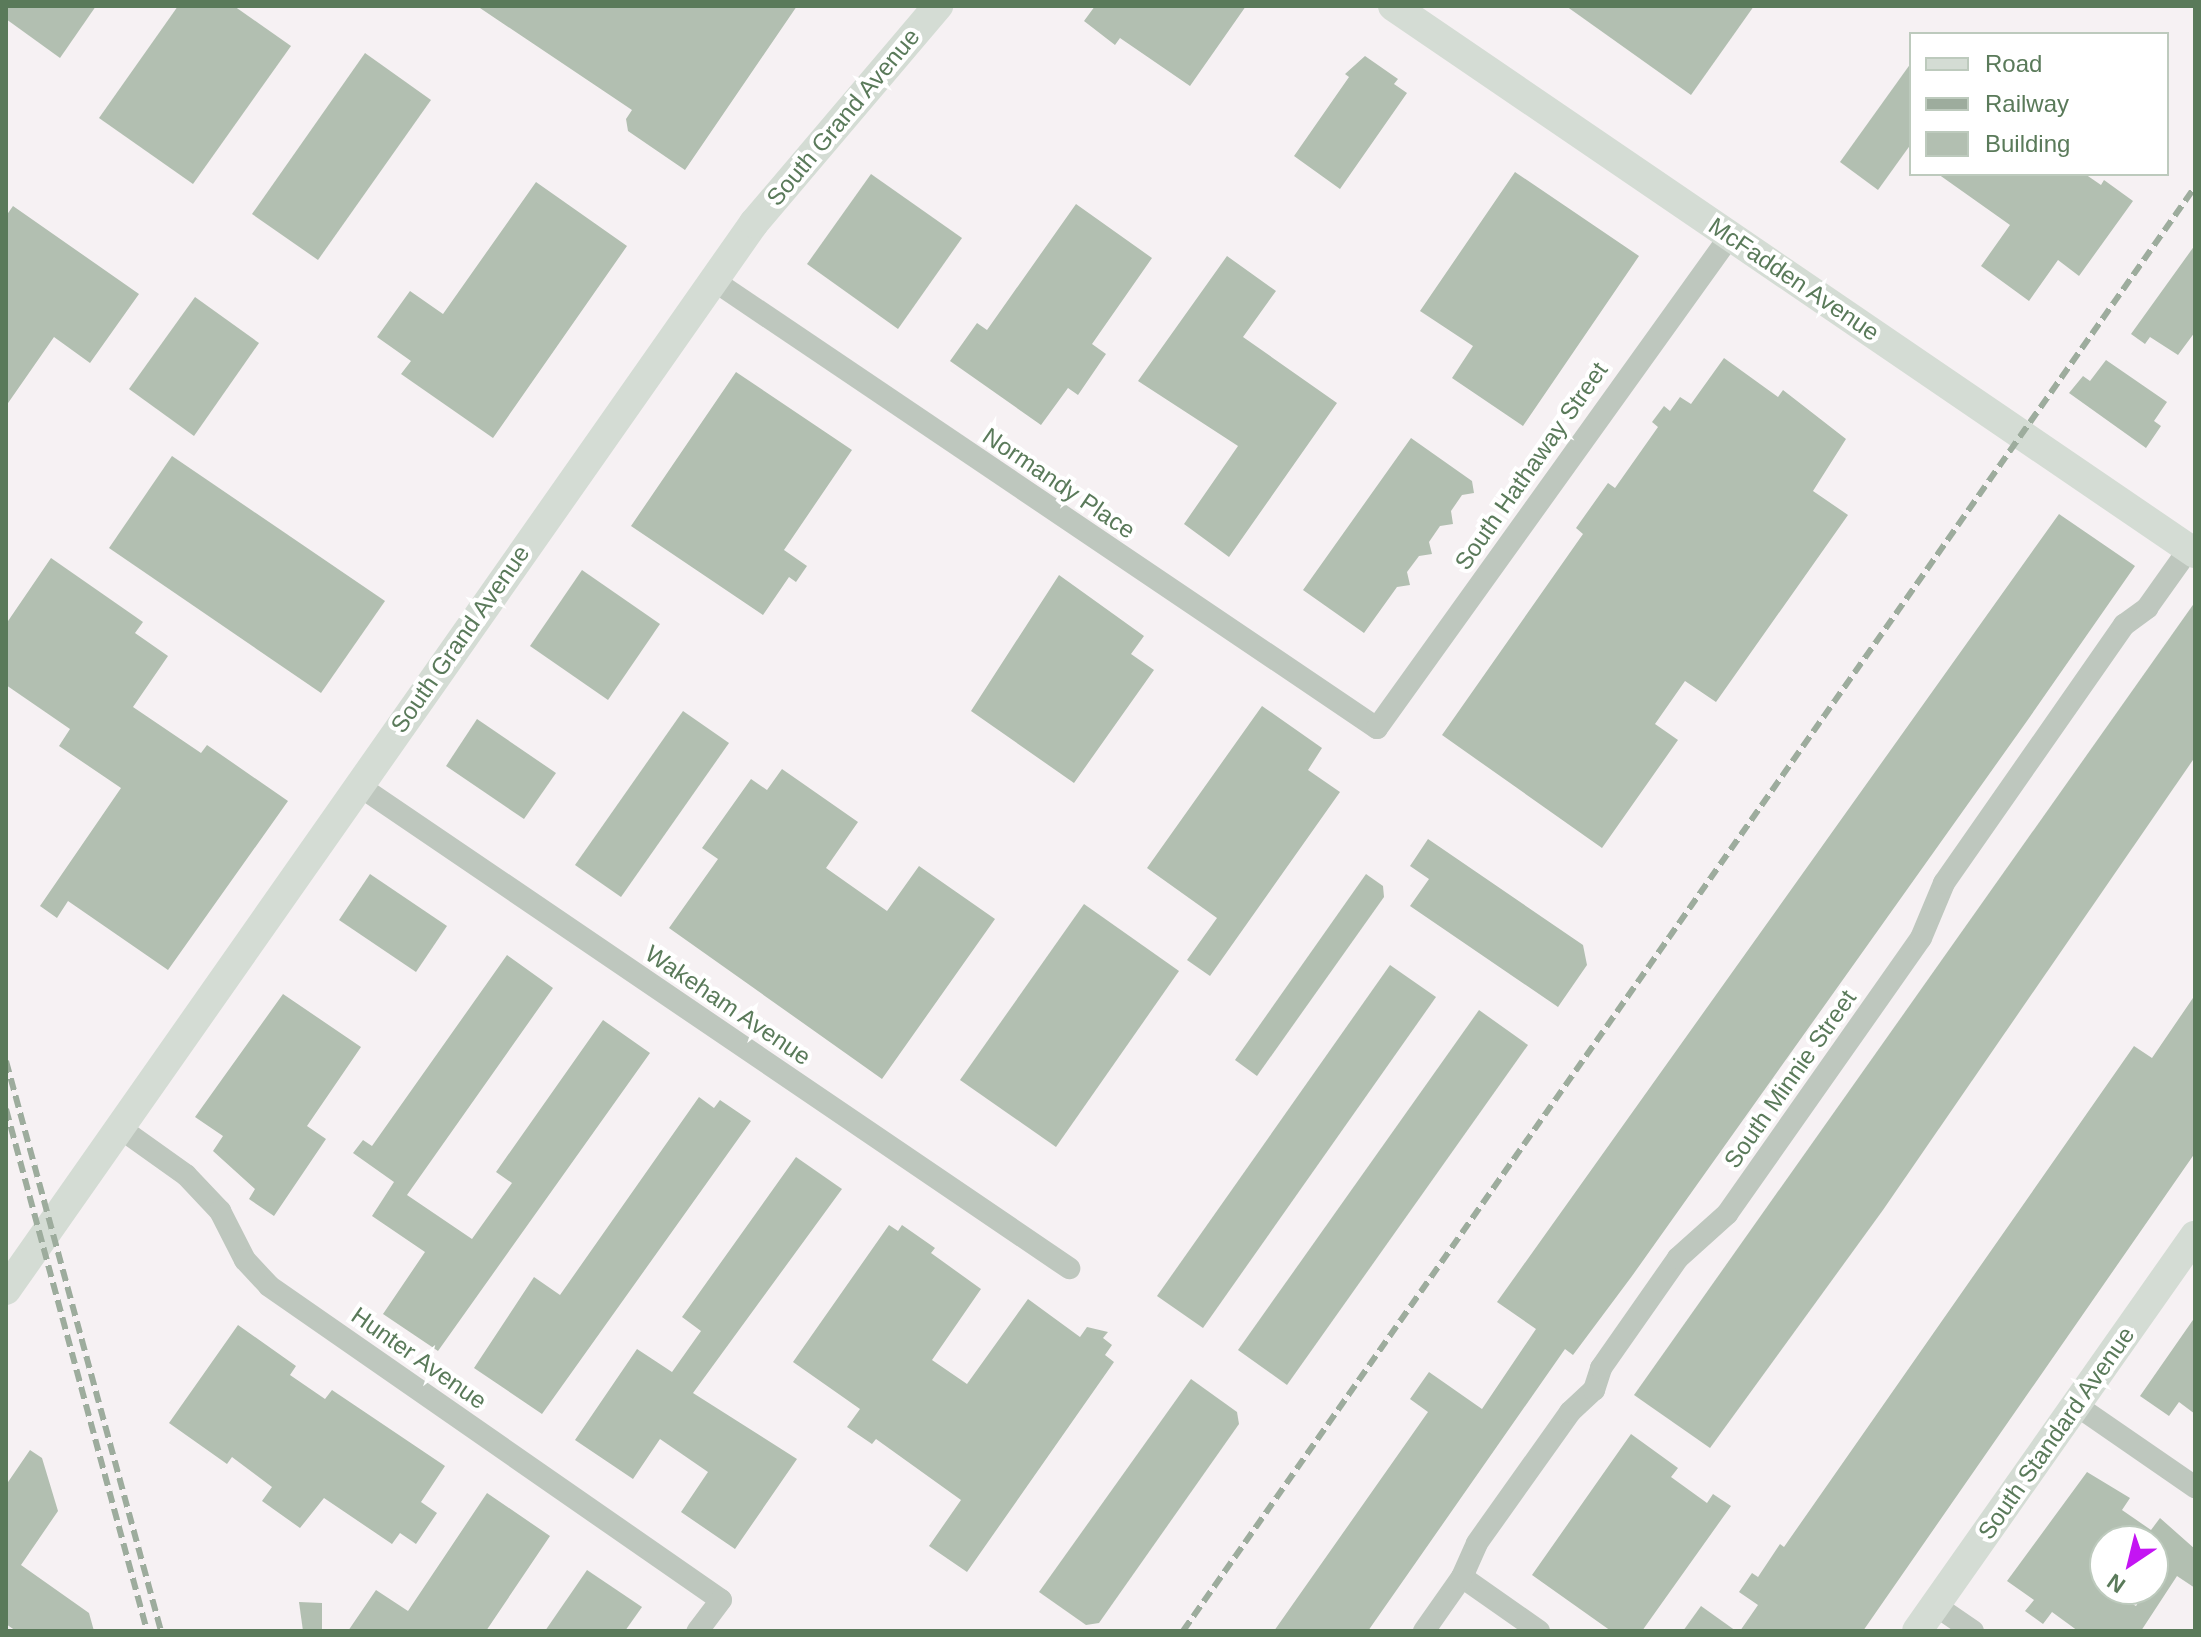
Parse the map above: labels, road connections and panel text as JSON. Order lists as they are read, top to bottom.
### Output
{
  "streets": {
    "main road": ["South Grand Avenue", "McFadden Avenue", "South Standard Avenue"],
    "street": [
      "South Hathaway Street",
      "Normandy Place",
      "Wakeham Avenue",
      "South Minnie Street",
      "Hunter Avenue"
    ]
  },
  "crossings": [
    ["South Grand Avenue", "Normandy Place"],
    ["South Grand Avenue", "Wakeham Avenue"],
    ["South Grand Avenue", "Hunter Avenue"],
    ["McFadden Avenue", "South Hathaway Street"],
    ["McFadden Avenue", "South Minnie Street"],
    ["South Hathaway Street", "Normandy Place"]
  ],
  "legend": ["Road", "Railway", "Building"],
  "north": "bottom left"
}
